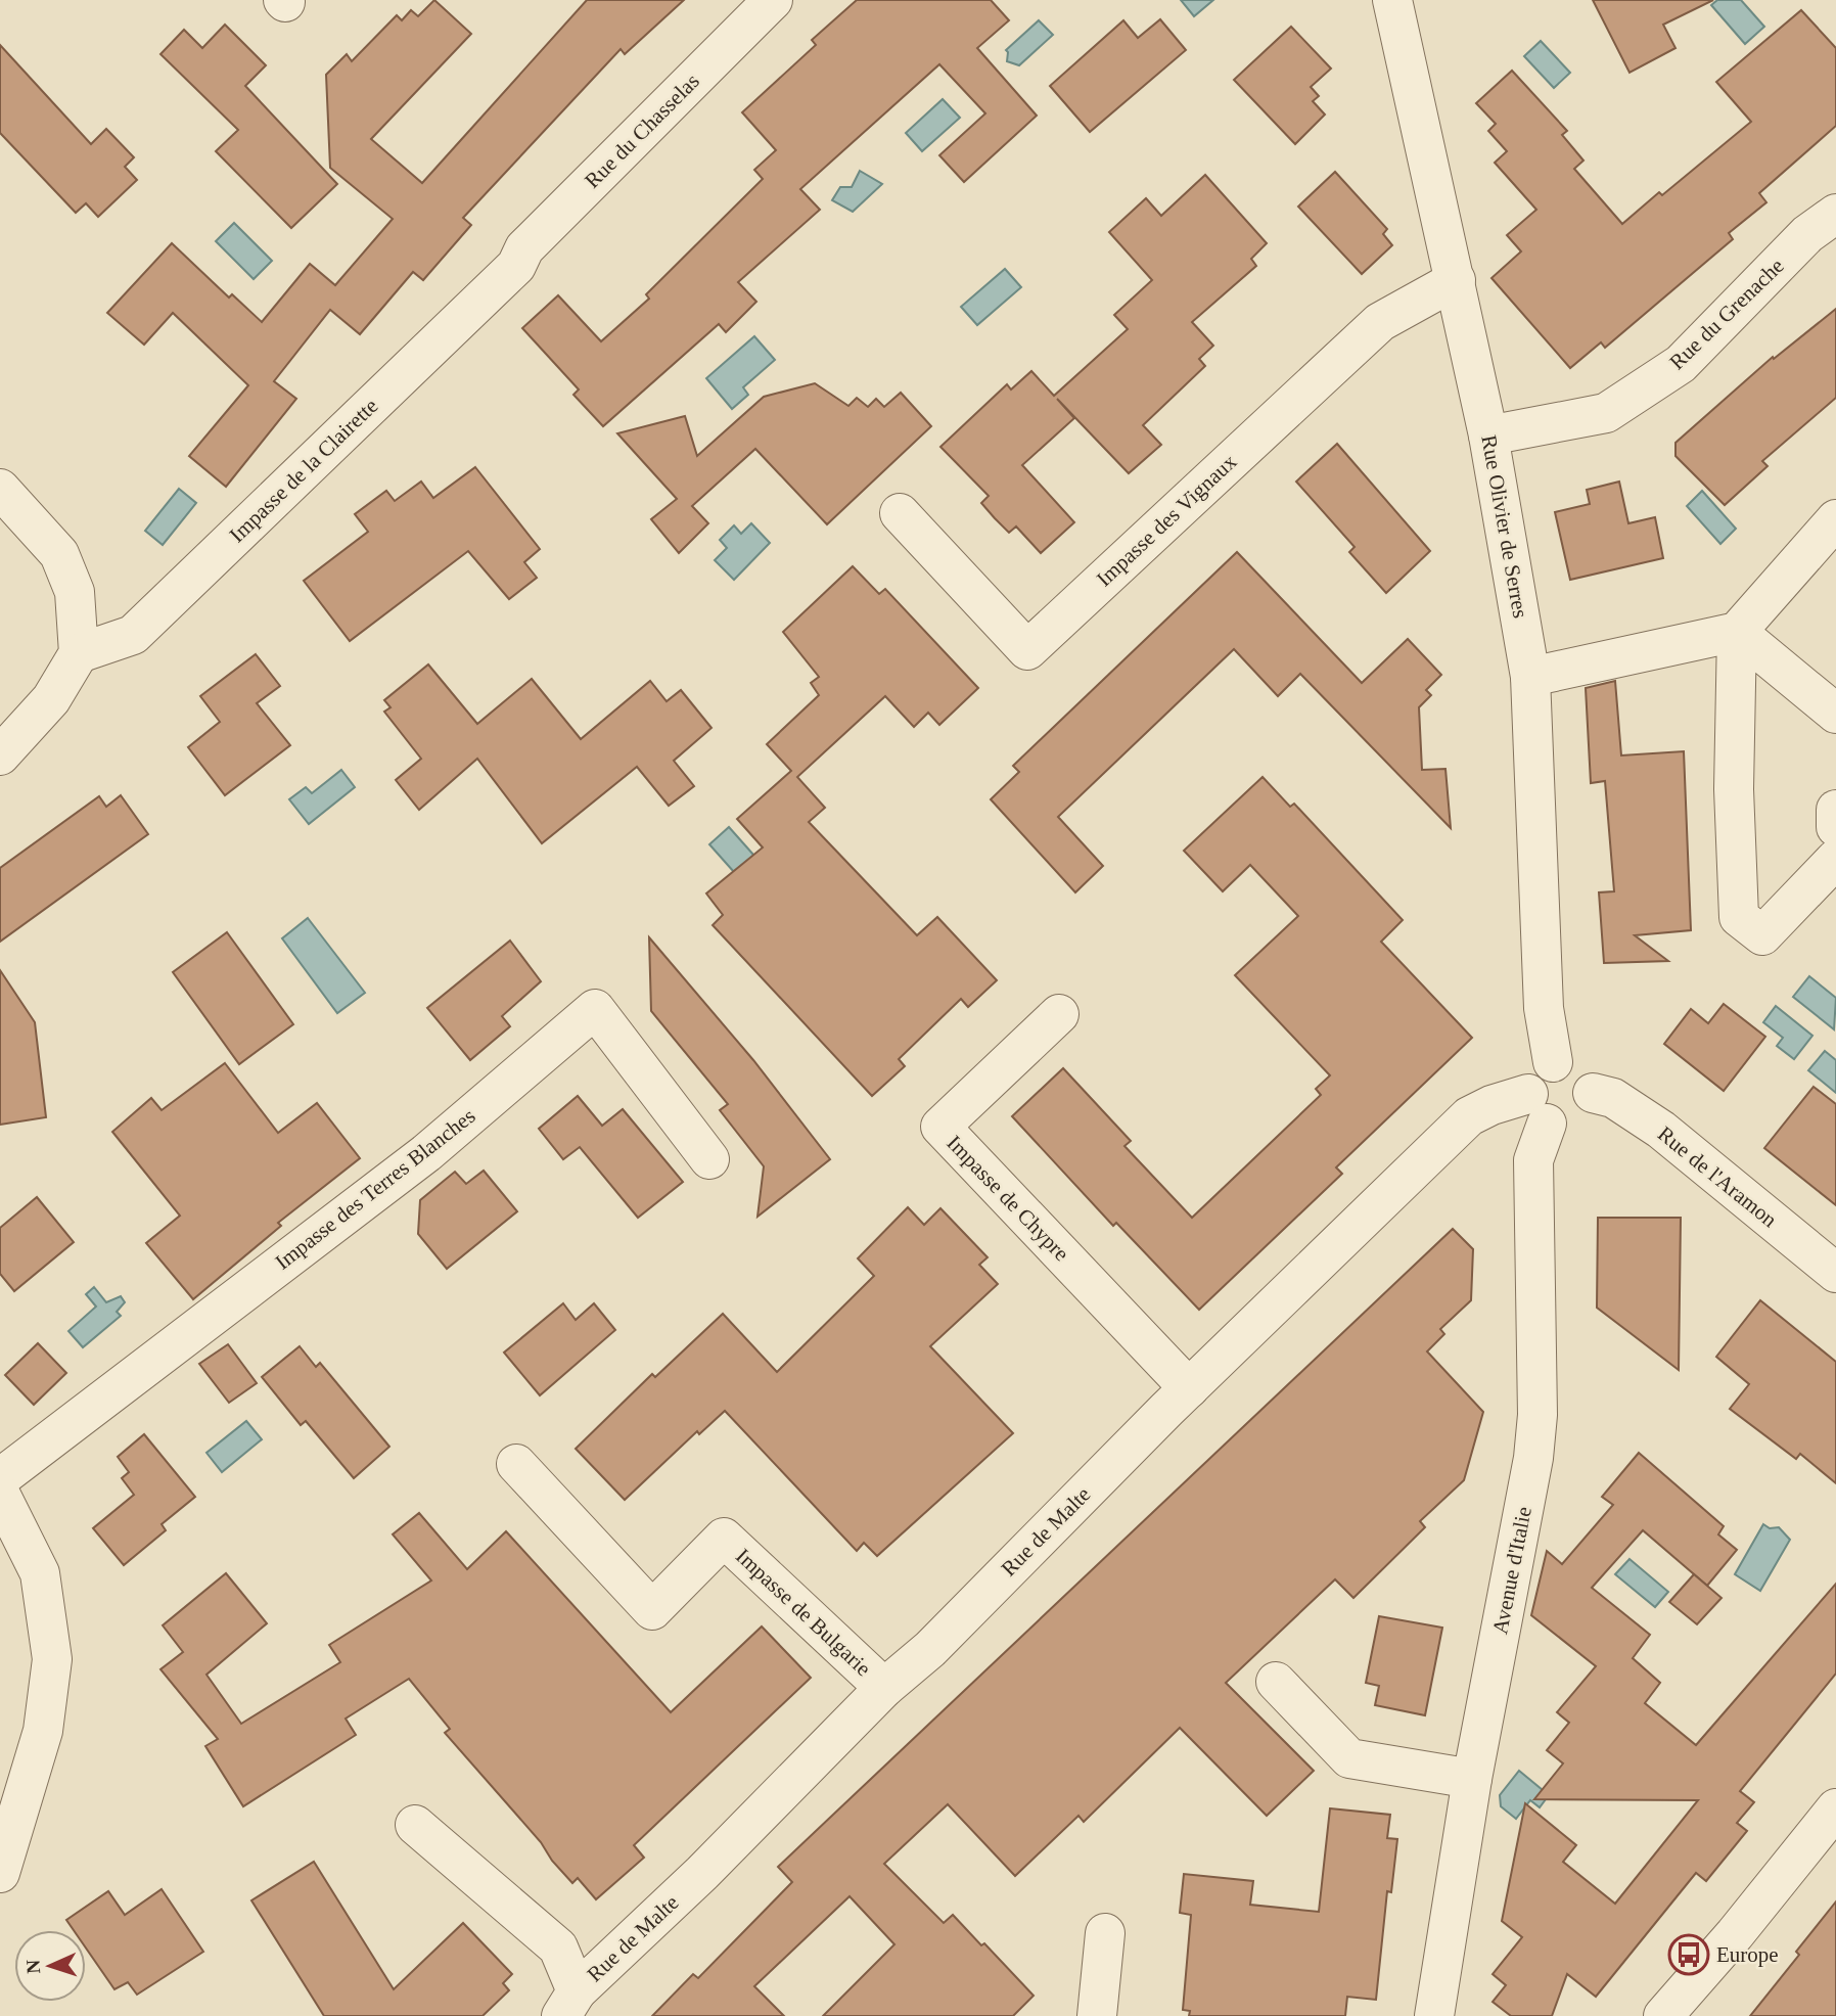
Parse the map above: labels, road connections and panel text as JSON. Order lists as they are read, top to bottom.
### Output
{
  "streets": {
    "street": [
      "Rue du Chasselas",
      "Rue du Grenache",
      "Impasse de la Clairette",
      "Impasse des Vignaux",
      "Rue Olivier de Serres",
      "Rue de l'Aramon",
      "Impasse des Terres Blanches",
      "Impasse de Chypre",
      "Rue de Malte",
      "Avenue d'Italie",
      "Impasse de Bulgarie"
    ]
  },
  "crossings": [
    ["Rue du Chasselas", "Impasse de la Clairette"],
    ["Rue du Grenache", "Rue Olivier de Serres"],
    ["Impasse des Vignaux", "Rue Olivier de Serres"],
    ["Rue Olivier de Serres", "Rue de l'Aramon"],
    ["Rue Olivier de Serres", "Rue de Malte"],
    ["Rue Olivier de Serres", "Avenue d'Italie"],
    ["Rue de l'Aramon", "Rue de Malte"],
    ["Rue de l'Aramon", "Avenue d'Italie"],
    ["Impasse de Chypre", "Rue de Malte"],
    ["Rue de Malte", "Avenue d'Italie"],
    ["Rue de Malte", "Impasse de Bulgarie"]
  ],
  "places": {
    "bus stop": ["Europe"]
  },
  "north": "left"
}
